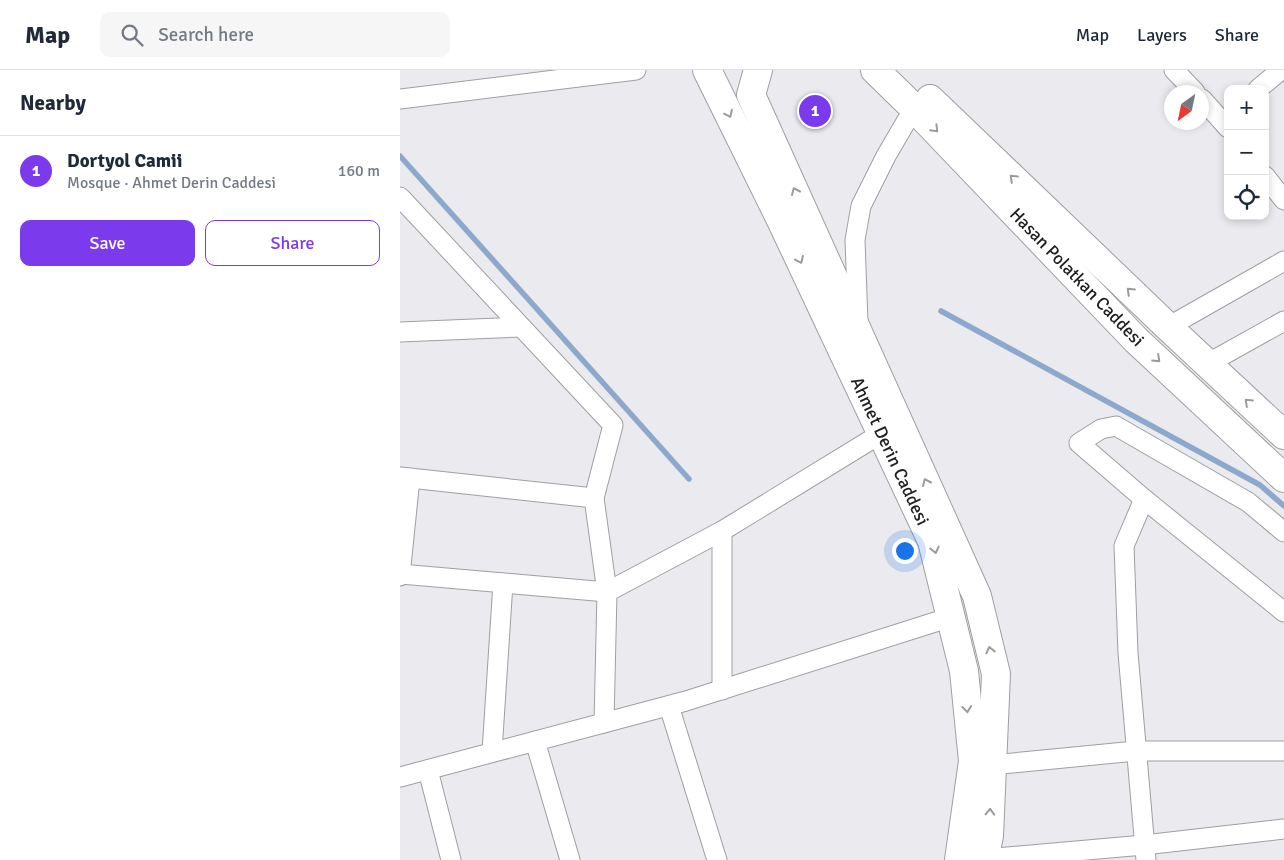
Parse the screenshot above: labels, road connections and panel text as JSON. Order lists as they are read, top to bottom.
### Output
{
  "streets": {
    "main road": ["Hasan Polatkan Caddesi", "Ahmet Derin Caddesi"]
  },
  "north": "bottom left",
  "page": {
    "header": "Map",
    "search": "Search here",
    "nav": ["Map", "Layers", "Share"],
    "heading": "Nearby",
    "map_buttons": ["+", "−"],
    "pins": "1",
    "list": [
      {
        "mark": "1",
        "name": "Dortyol Camii",
        "note": "Mosque · Ahmet Derin Caddesi",
        "value": "160 m"
      }
    ],
    "buttons": ["Save", "Share"]
  }
}
